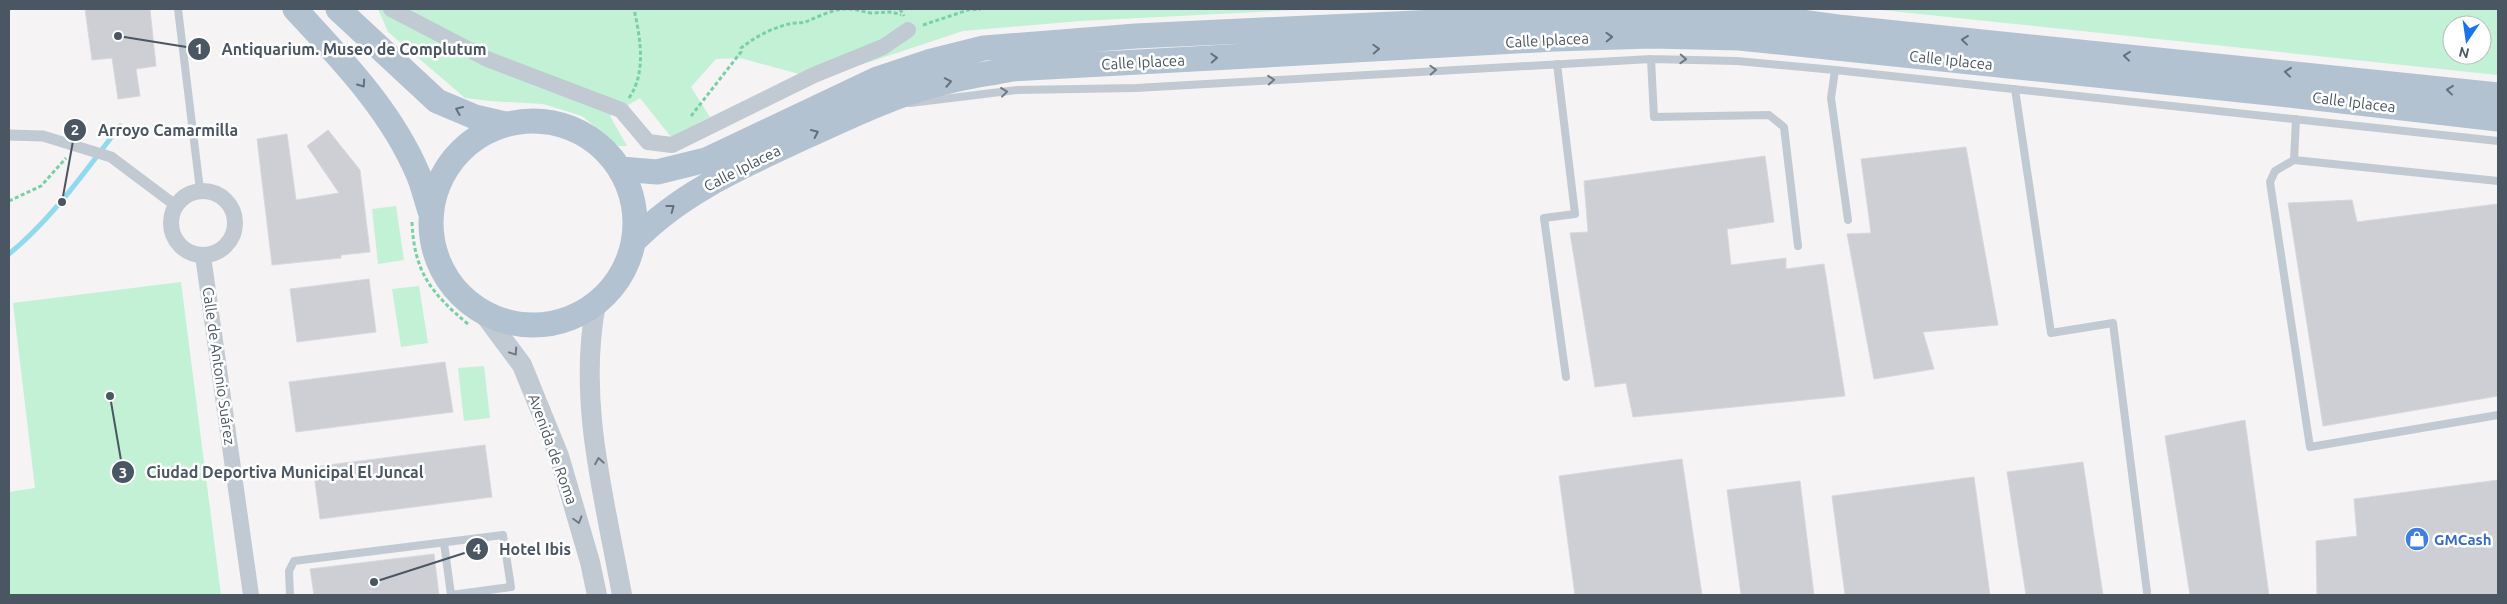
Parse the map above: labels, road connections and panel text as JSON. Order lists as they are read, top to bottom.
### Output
{
  "streets": {
    "main road": ["Calle Iplacea"],
    "street": ["Calle de Antonio Suárez", "Avenida de Roma"]
  },
  "places": {
    "other": [
      "Antiquarium. Museo de Complutum",
      "Arroyo Camarmilla",
      "Ciudad Deportiva Municipal El Juncal",
      "Hotel Ibis"
    ],
    "shop": ["GMCash"]
  },
  "north": "bottom"
}
